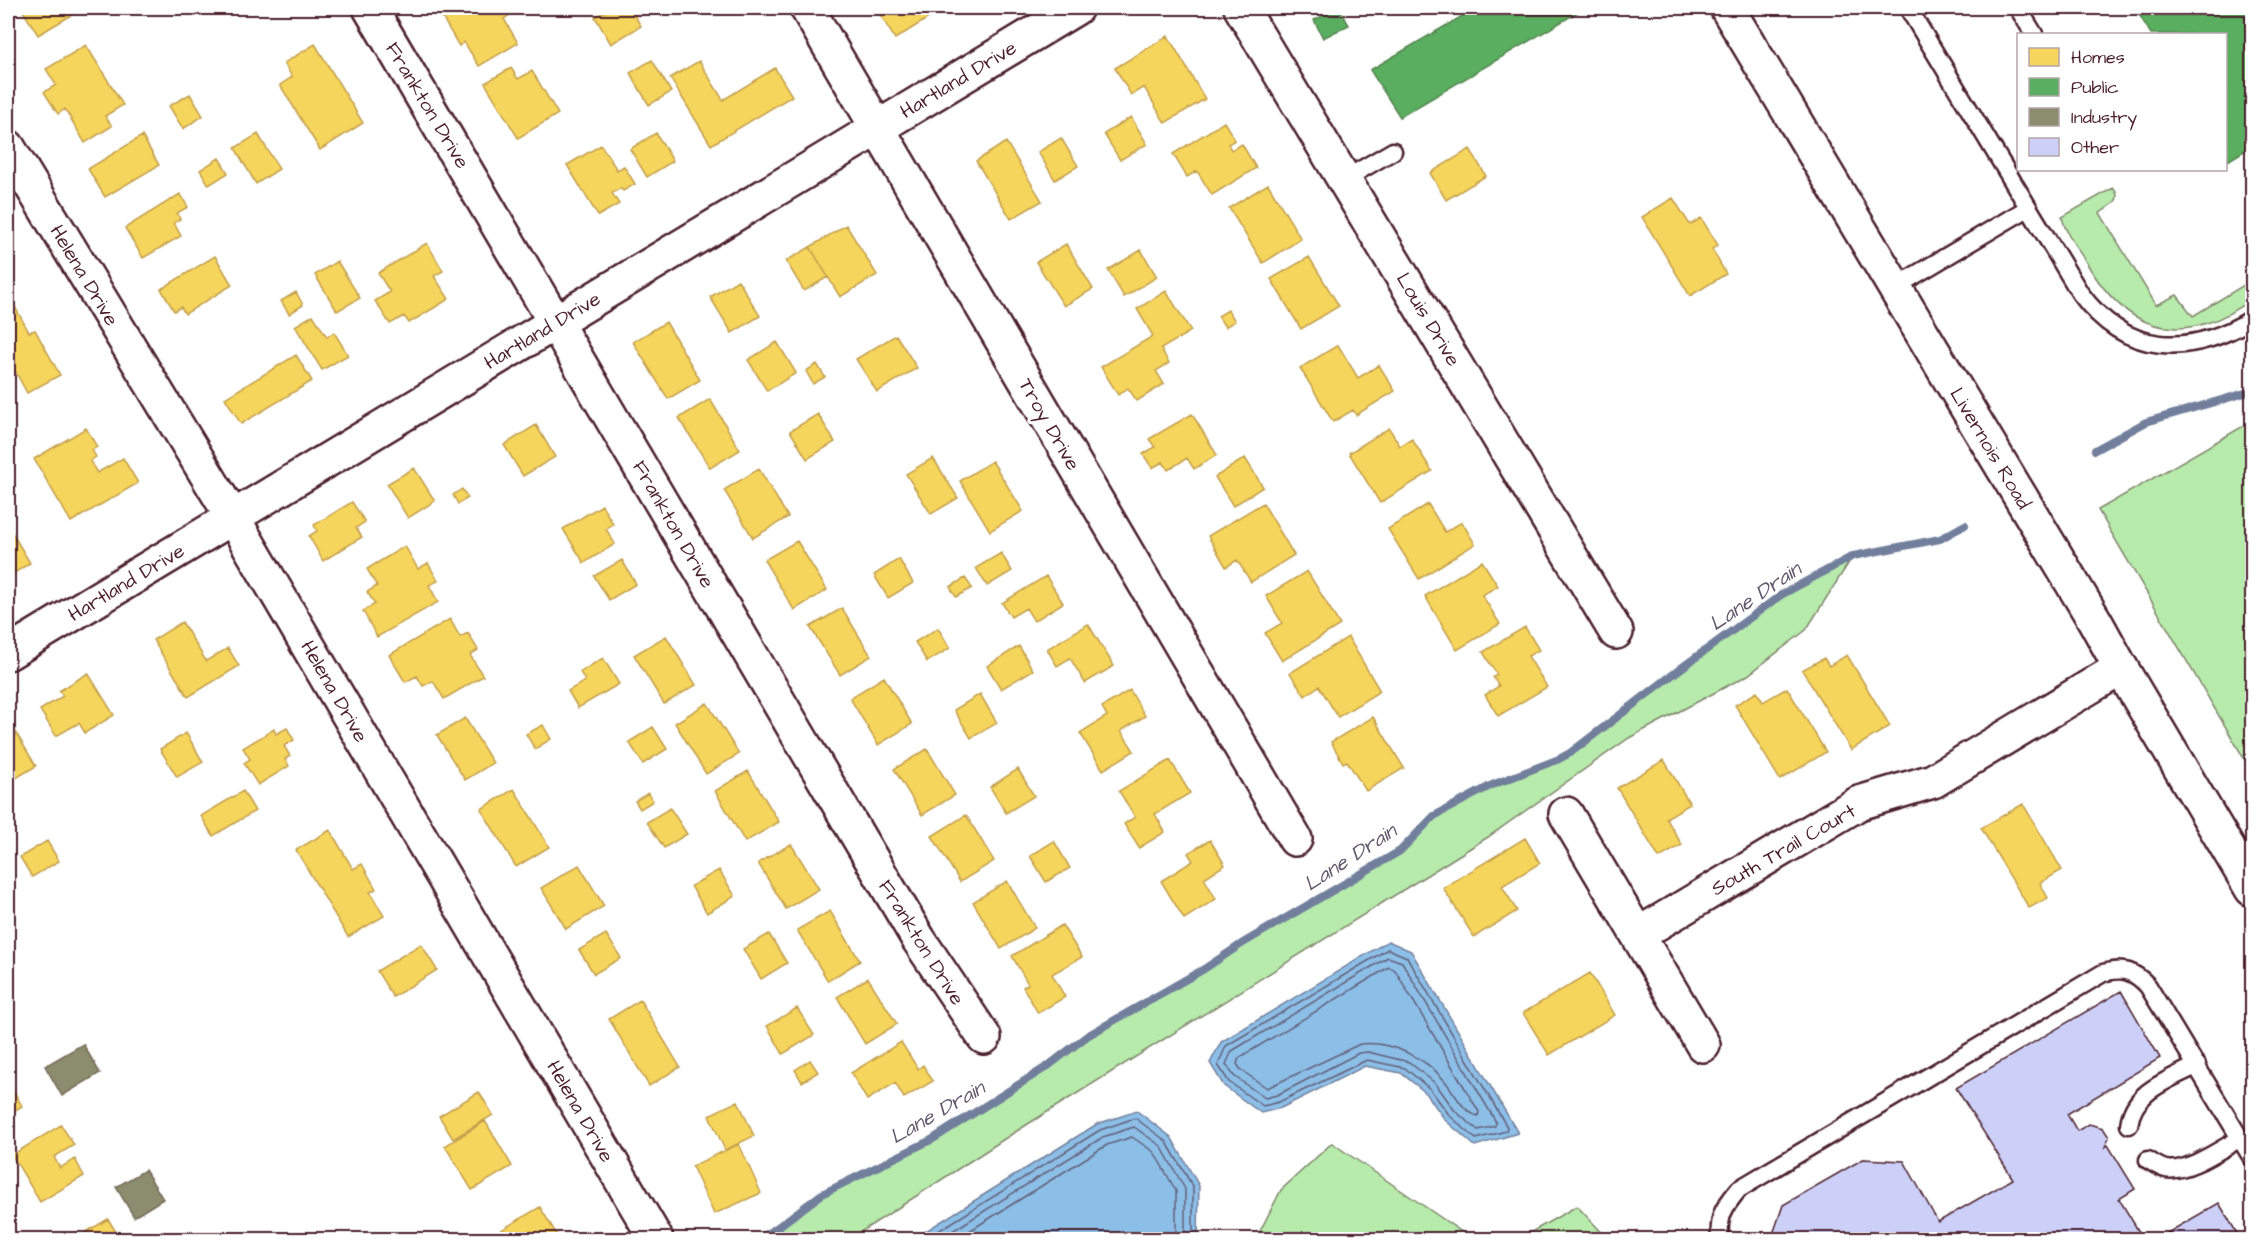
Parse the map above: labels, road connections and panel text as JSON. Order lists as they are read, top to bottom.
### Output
{
  "streets": {
    "street": [
      "Hartland Drive",
      "Frankton Drive",
      "Helena Drive",
      "Louis Drive",
      "Troy Drive",
      "Livernois Road",
      "South Trail Court"
    ]
  },
  "crossings": [
    ["Hartland Drive", "Frankton Drive"],
    ["Hartland Drive", "Helena Drive"],
    ["Hartland Drive", "Troy Drive"],
    ["Livernois Road", "South Trail Court"]
  ],
  "water": ["Lane Drain"],
  "legend": [
    "Homes",
    "Public",
    "Industry",
    "Other"
  ]
}
